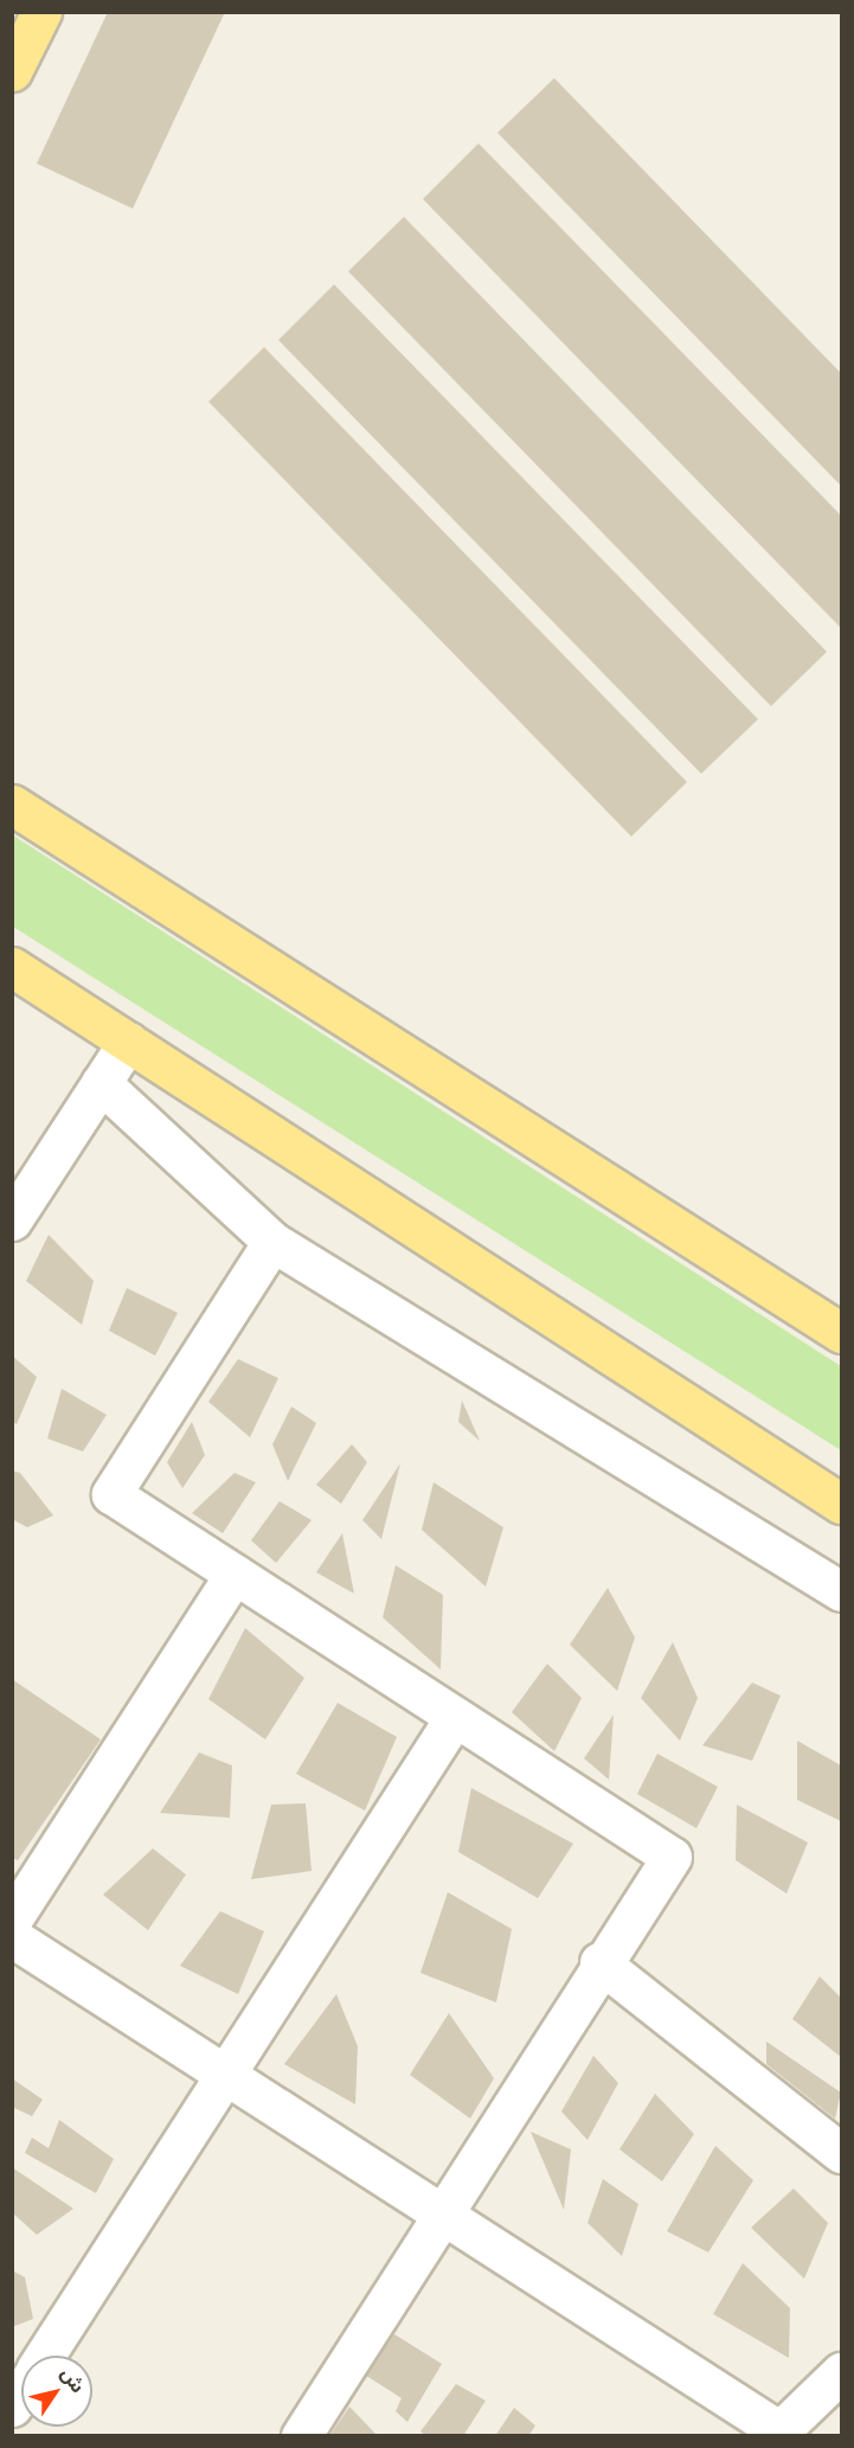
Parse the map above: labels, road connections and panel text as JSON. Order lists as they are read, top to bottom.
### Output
{
  "north": "top right"
}
